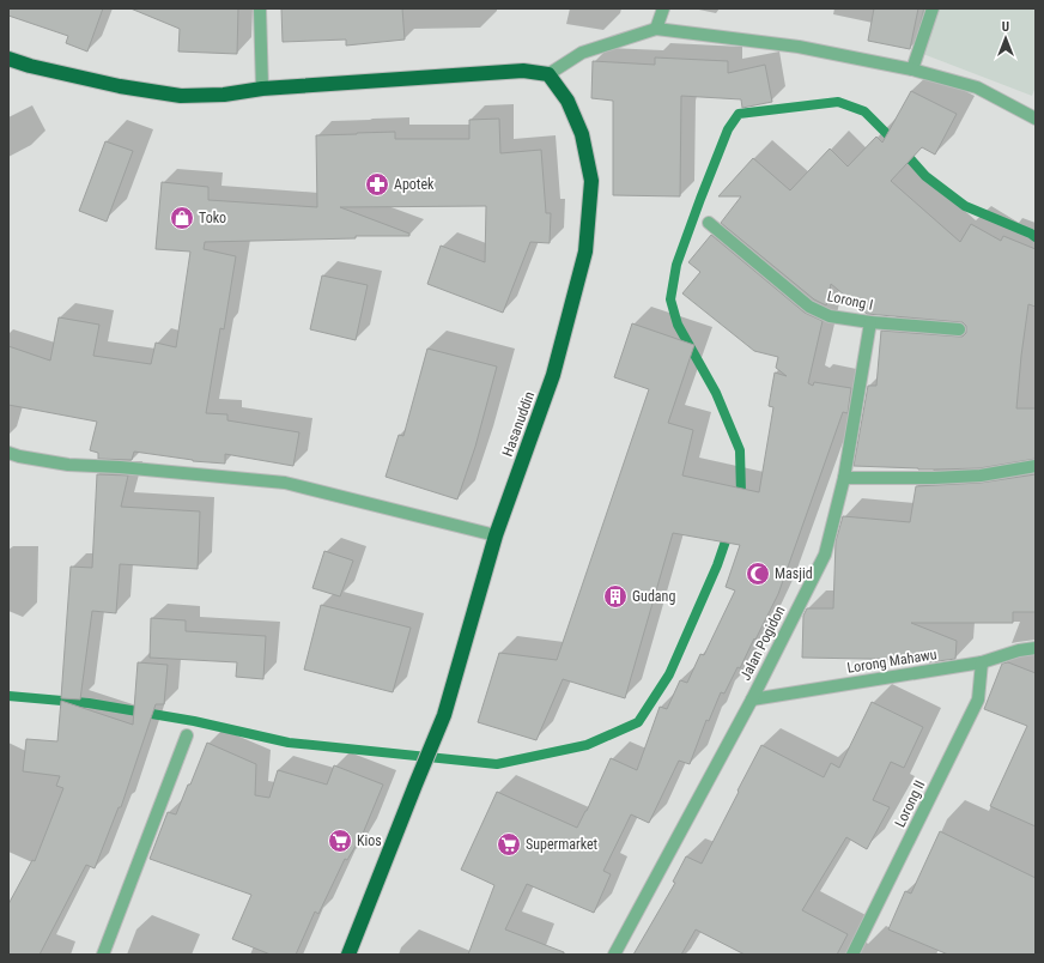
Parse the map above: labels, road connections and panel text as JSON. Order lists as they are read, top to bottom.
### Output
{
  "streets": {
    "highway": ["Hasanuddin"],
    "street": [
      "Lorong I",
      "Jalan Pogidon",
      "Lorong Mahawu",
      "Lorong II"
    ]
  },
  "crossings": [
    ["Lorong I", "Jalan Pogidon"],
    ["Jalan Pogidon", "Lorong Mahawu"],
    ["Lorong Mahawu", "Lorong II"]
  ],
  "places": {
    "pharmacy": ["Apotek"],
    "shop": ["Toko"],
    "mosque": ["Masjid"],
    "building": ["Gudang"],
    "supermarket": ["Kios", "Supermarket"]
  },
  "north": "top"
}
